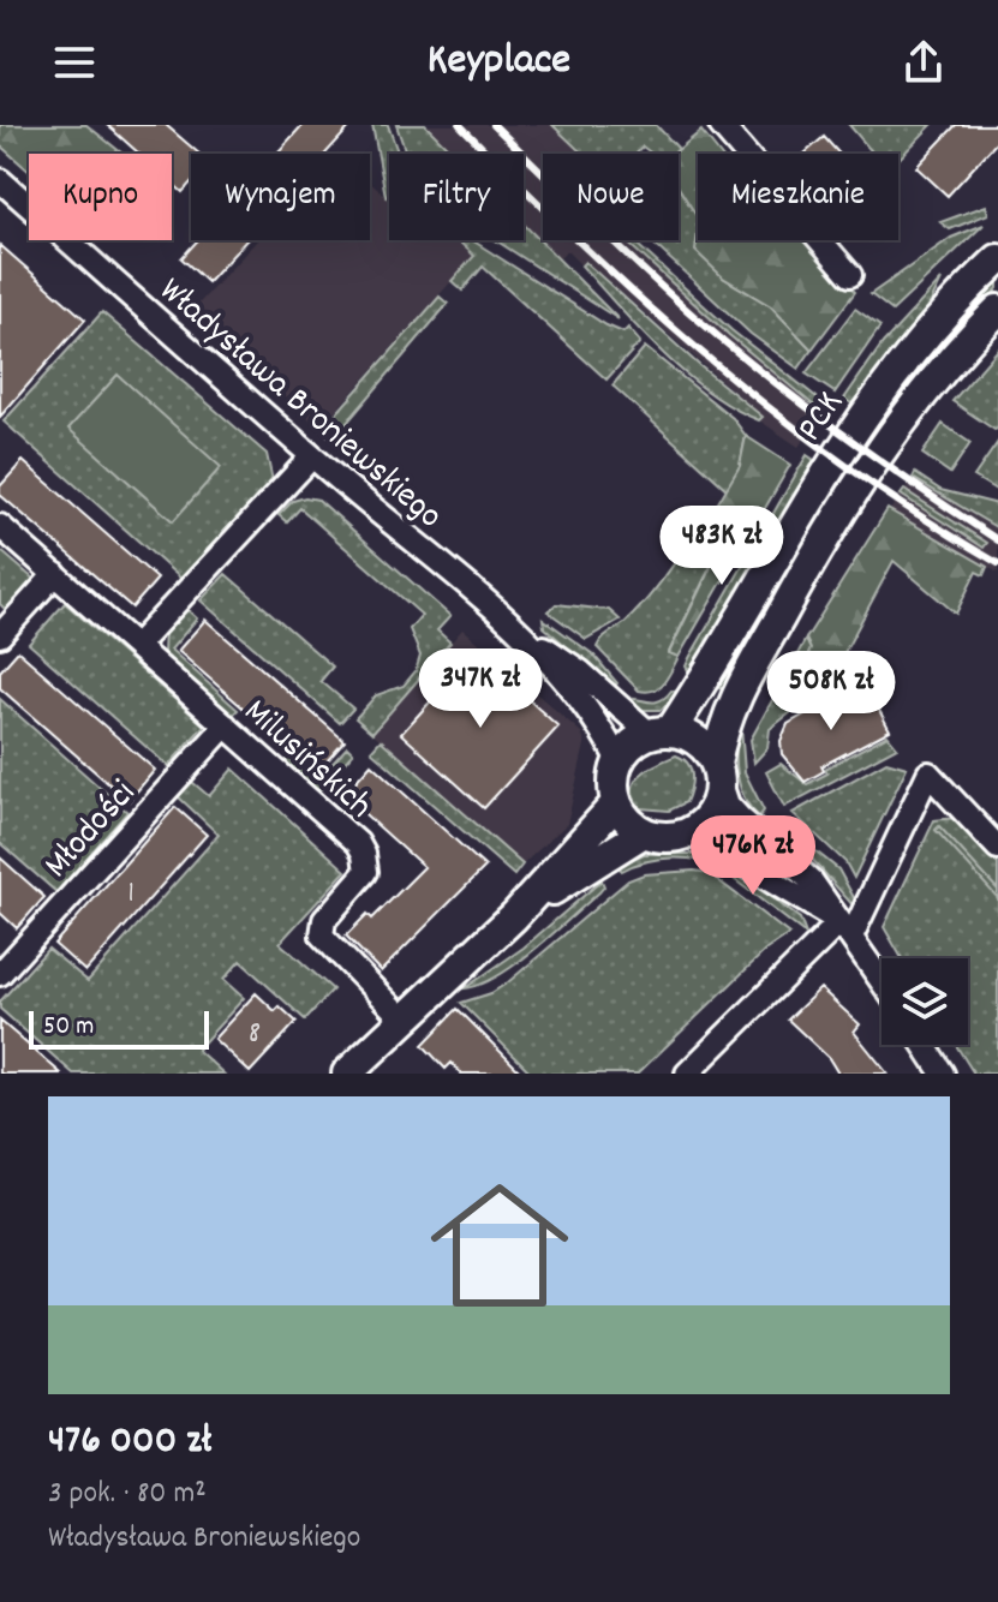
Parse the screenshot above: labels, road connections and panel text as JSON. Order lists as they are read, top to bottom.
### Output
{
  "streets": {
    "street": [
      "Władysława Broniewskiego",
      "PCK",
      "Milusińskich",
      "Młodości"
    ]
  },
  "crossings": [
    ["Władysława Broniewskiego", "PCK"],
    ["Milusińskich", "Młodości"]
  ],
  "house_numbers": ["1", "8"],
  "scale_bar": "50 m",
  "page": {
    "header": "Keyplace",
    "chip": [
      "Kupno",
      "Wynajem",
      "Filtry",
      "Nowe",
      "Mieszkanie"
    ],
    "price": [
      "483K zł",
      "347K zł",
      "508K zł",
      "476K zł"
    ],
    "scale": "50 m",
    "list": [
      {
        "name": "476 000 zł",
        "note": "3 pok. · 80 m² · Władysława Broniewskiego"
      }
    ]
  }
}
